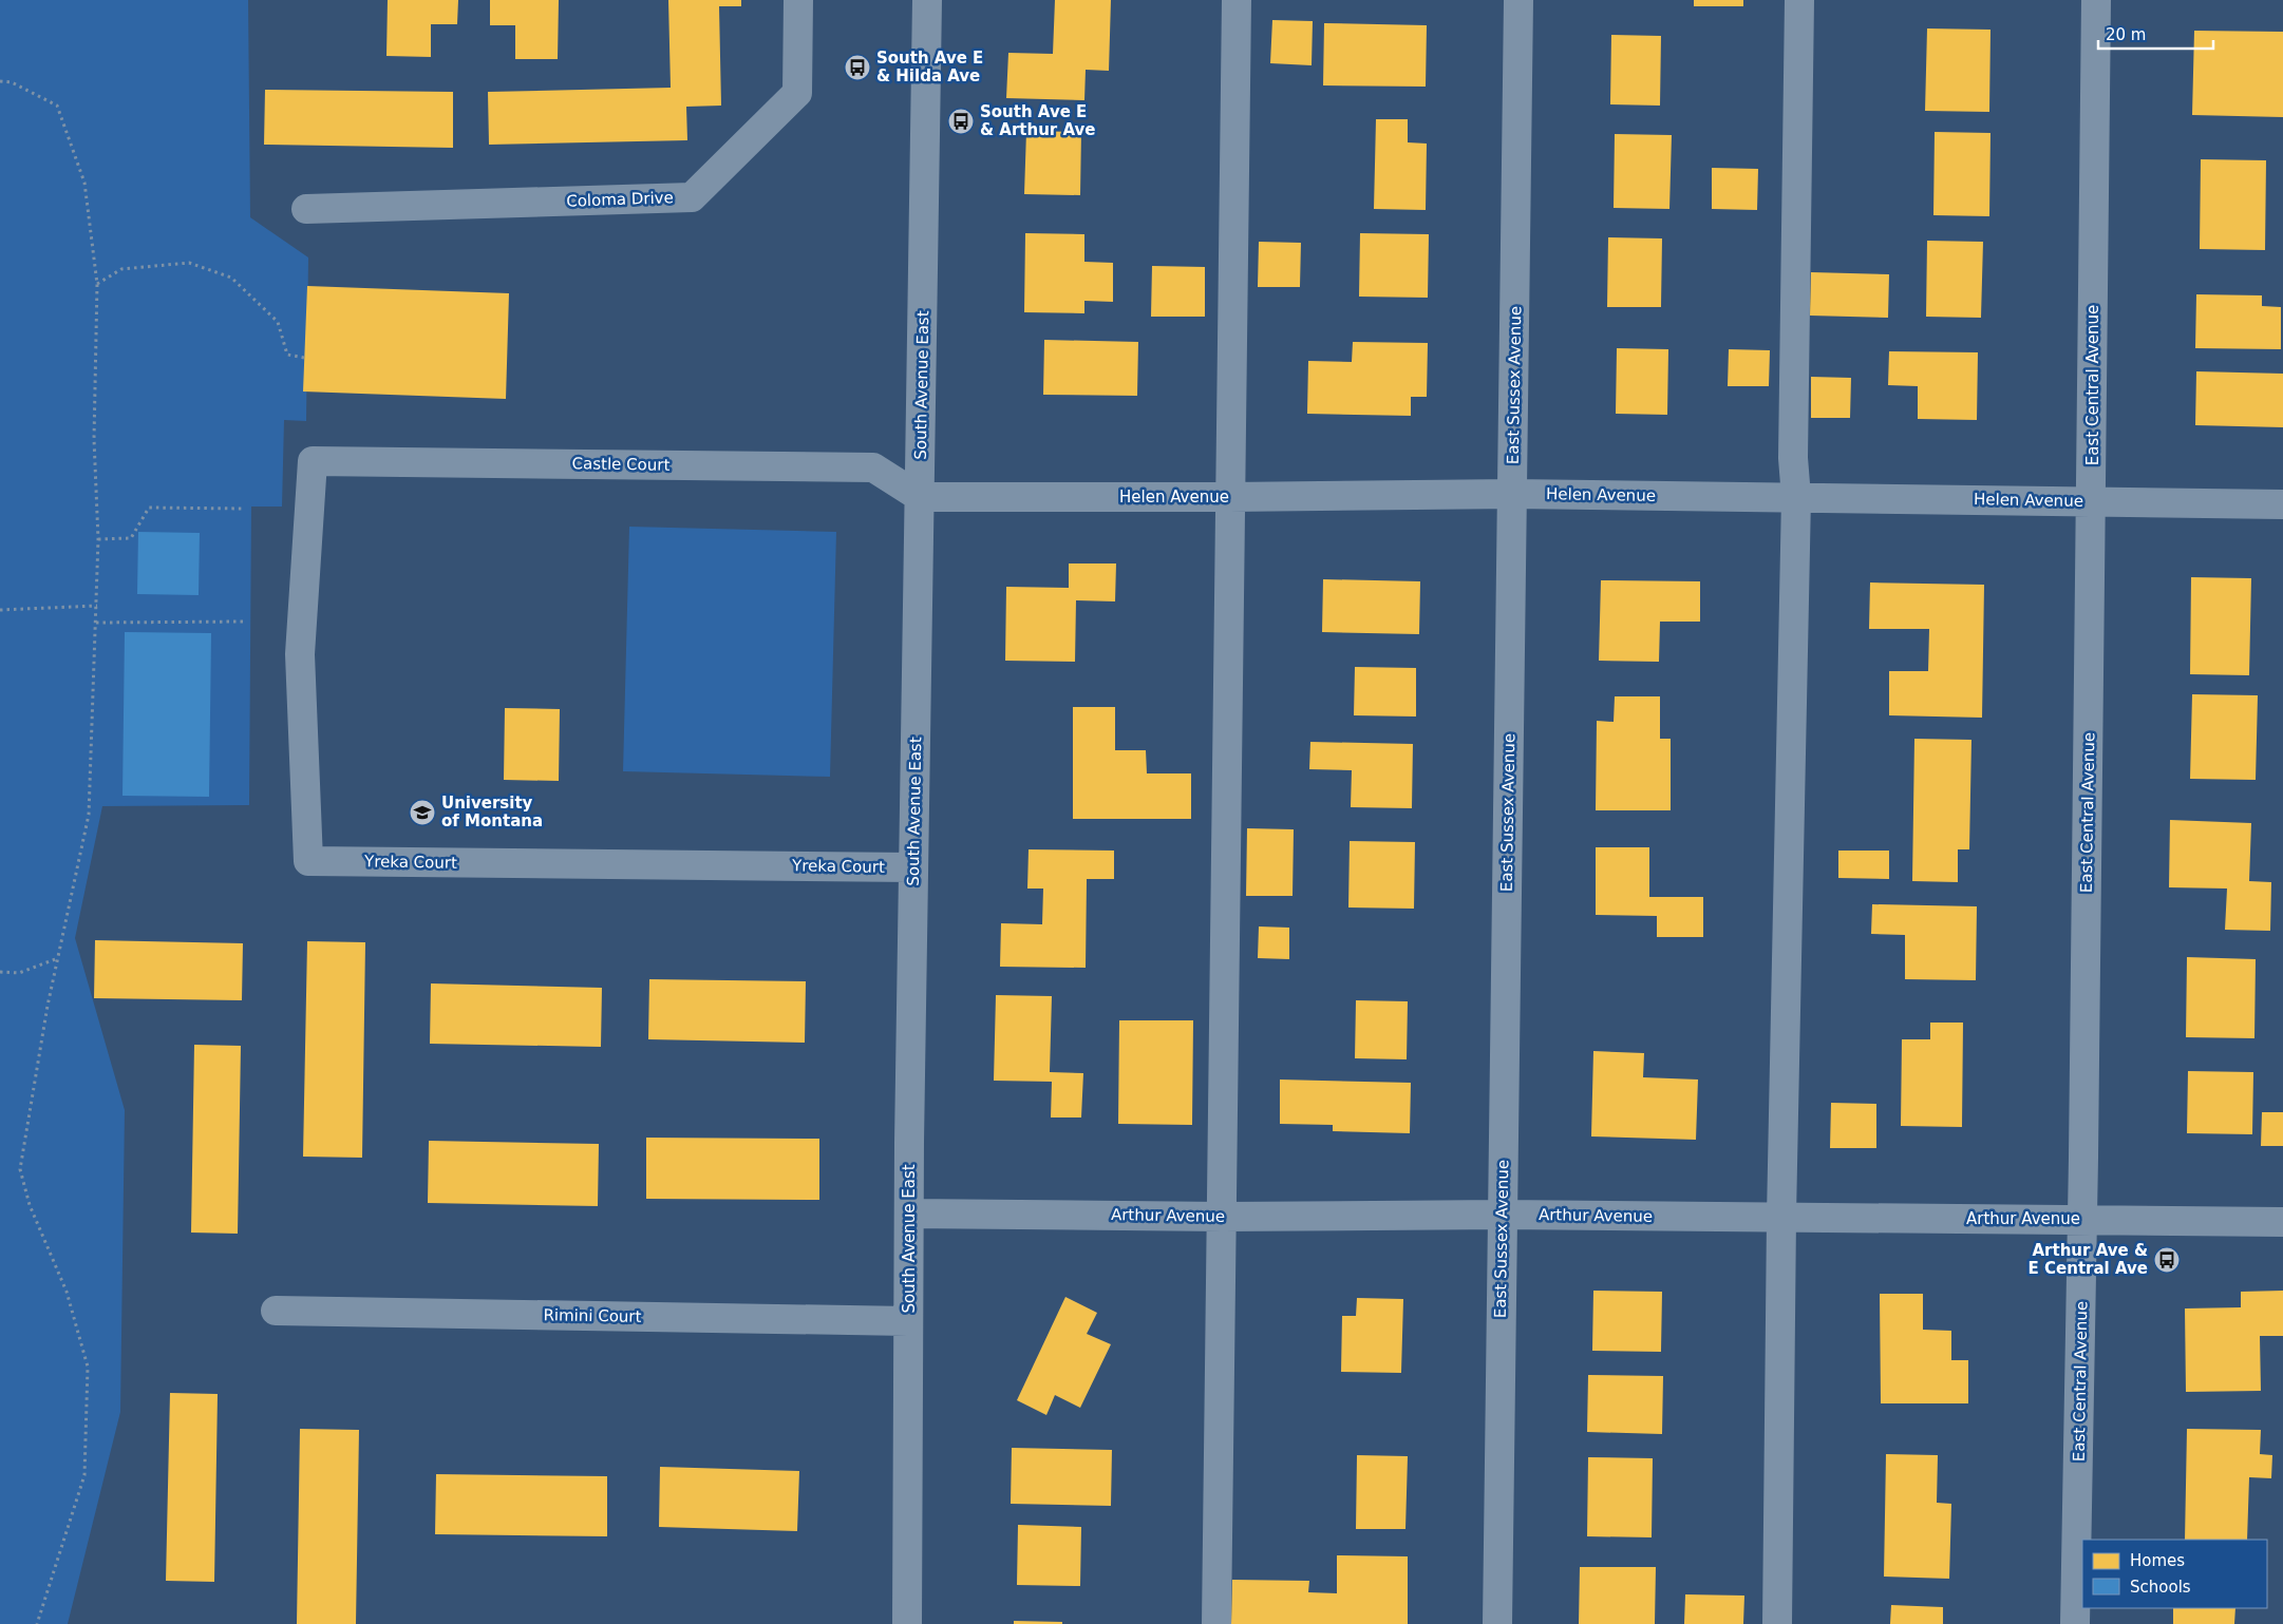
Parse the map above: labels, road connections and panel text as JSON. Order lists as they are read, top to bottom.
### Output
{
  "streets": {
    "street": [
      "Coloma Drive",
      "South Avenue East",
      "East Sussex Avenue",
      "East Central Avenue",
      "Castle Court",
      "Helen Avenue",
      "Yreka Court",
      "Arthur Avenue",
      "Rimini Court"
    ]
  },
  "crossings": [
    ["South Avenue East", "Castle Court"],
    ["South Avenue East", "Helen Avenue"],
    ["South Avenue East", "Yreka Court"],
    ["South Avenue East", "Arthur Avenue"],
    ["South Avenue East", "Rimini Court"],
    ["East Sussex Avenue", "Helen Avenue"],
    ["East Sussex Avenue", "Arthur Avenue"],
    ["East Central Avenue", "Helen Avenue"],
    ["East Central Avenue", "Arthur Avenue"],
    ["Castle Court", "Helen Avenue"],
    ["Castle Court", "Yreka Court"]
  ],
  "places": {
    "bus stop": ["South Ave E & Hilda Ave", "South Ave E & Arthur Ave", "Arthur Ave & E Central Ave"],
    "school or university": ["University of Montana"]
  },
  "legend": ["Homes", "Schools"],
  "scale_bar": "20 m"
}
